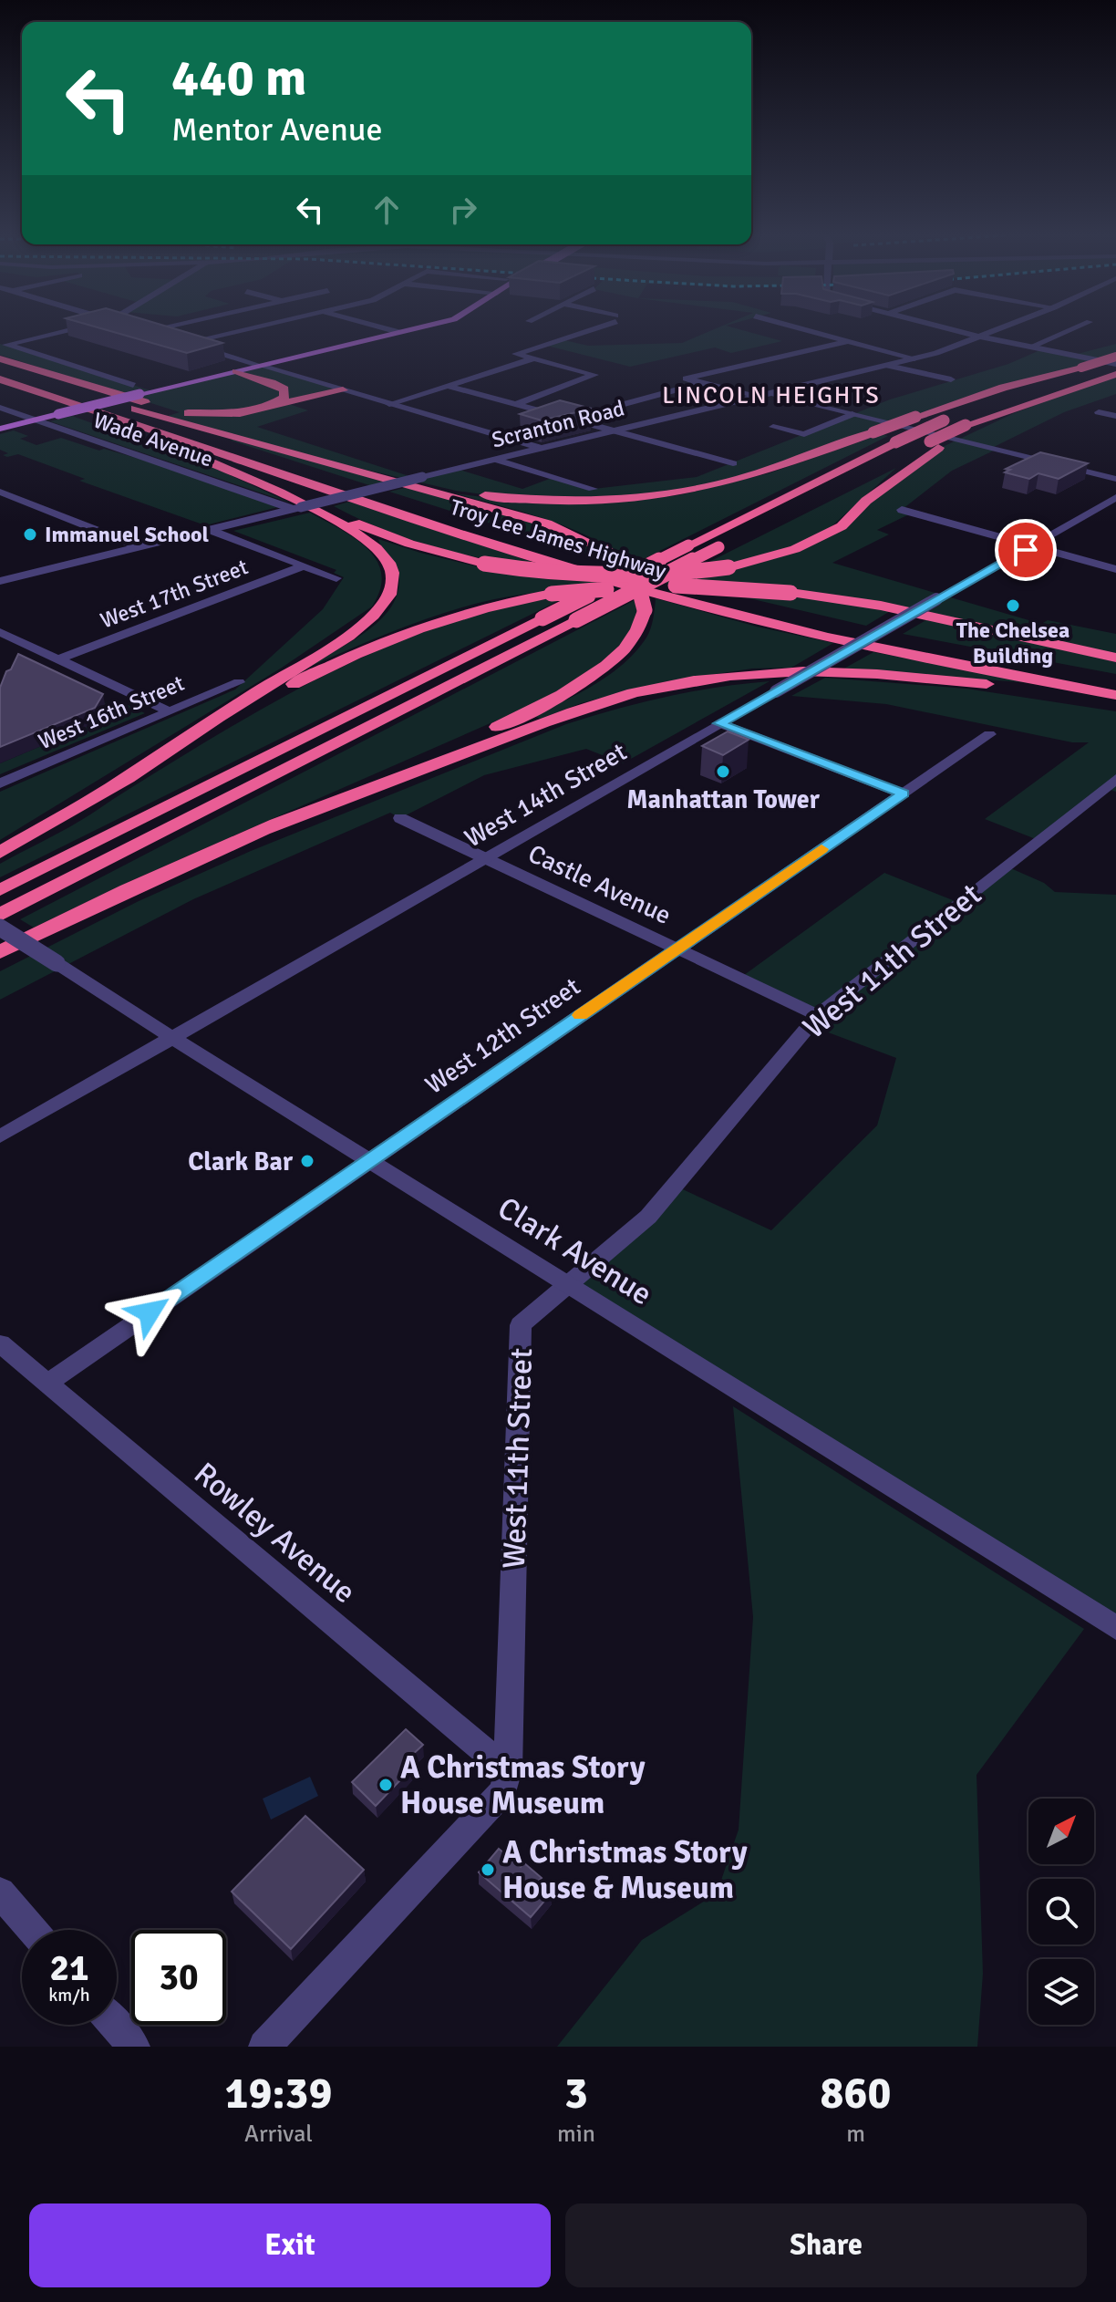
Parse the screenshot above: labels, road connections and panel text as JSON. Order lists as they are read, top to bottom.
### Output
{
  "streets": {
    "highway": ["Troy Lee James Highway"],
    "street": [
      "Scranton Road",
      "Wade Avenue",
      "West 17th Street",
      "West 16th Street",
      "West 14th Street",
      "Castle Avenue",
      "West 11th Street",
      "West 12th Street",
      "Clark Avenue",
      "Rowley Avenue"
    ]
  },
  "crossings": [
    ["Scranton Road", "Wade Avenue"],
    ["West 14th Street", "Castle Avenue"],
    ["West 14th Street", "Clark Avenue"],
    ["Castle Avenue", "West 11th Street"],
    ["Castle Avenue", "West 12th Street"],
    ["West 11th Street", "Clark Avenue"],
    ["West 11th Street", "Rowley Avenue"],
    ["West 12th Street", "Clark Avenue"],
    ["West 12th Street", "Rowley Avenue"]
  ],
  "districts": ["LINCOLN HEIGHTS"],
  "places": [
    "Immanuel School",
    "The Chelsea Building",
    "Manhattan Tower",
    "Clark Bar",
    "A Christmas Story House Museum",
    "A Christmas Story House & Museum"
  ],
  "north": "top right",
  "page": {
    "turn": ["440 m", "Mentor Avenue"],
    "speed": "21 km/h",
    "limit": "30",
    "eta": [
      "19:39",
      "Arrival",
      "3",
      "min",
      "860",
      "m"
    ],
    "buttons": ["Exit", "Share"]
  }
}
